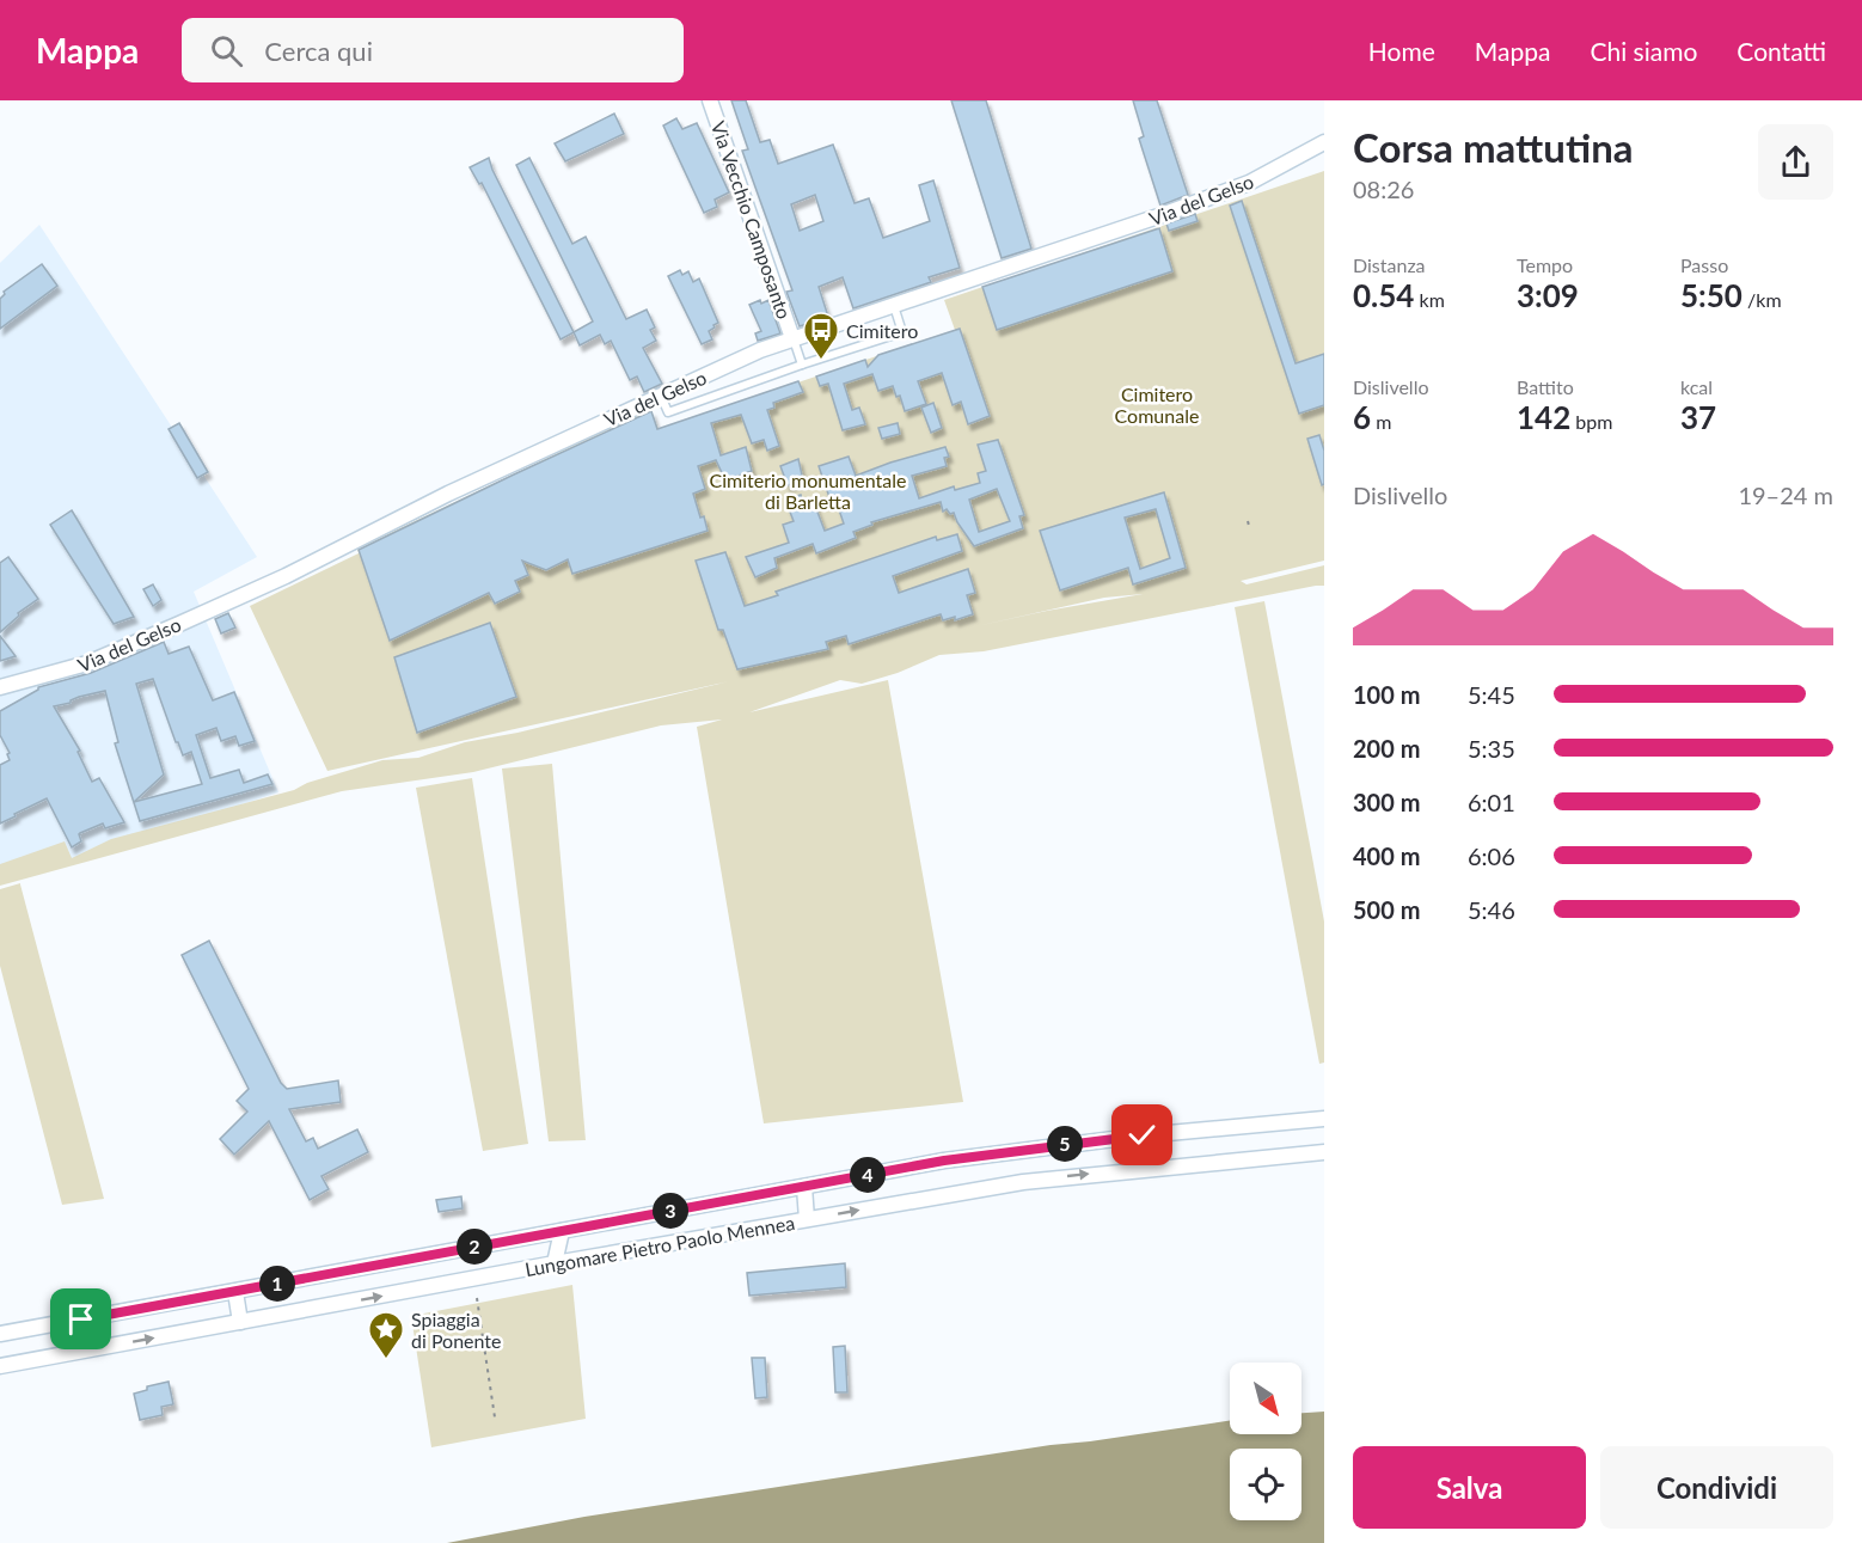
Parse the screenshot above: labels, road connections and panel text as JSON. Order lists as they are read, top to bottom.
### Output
{
  "streets": {
    "street": ["Via del Gelso", "Via Vecchio Camposanto", "Lungomare Pietro Paolo Mennea"]
  },
  "crossings": [
    ["Via del Gelso", "Via Vecchio Camposanto"]
  ],
  "parks": ["Cimitero Comunale", "Cimiterio monumentale di Barletta"],
  "places": {
    "bus stop": ["Cimitero"],
    "place": ["Spiaggia di Ponente"]
  },
  "north": "bottom right",
  "page": {
    "header": "Mappa",
    "search": "Cerca qui",
    "nav": [
      "Home",
      "Mappa",
      "Chi siamo",
      "Contatti"
    ],
    "heading": ["Corsa mattutina", "08:26"],
    "stats": [
      ["Distanza", "0.54 km"],
      ["Tempo", "3:09"],
      ["Passo", "5:50 /km"],
      ["Dislivello", "6 m"],
      ["Battito", "142 bpm"],
      ["kcal", "37"]
    ],
    "chart": ["Dislivello", "19–24 m"],
    "list": [
      {
        "name": "100 m",
        "note": "5:45"
      },
      {
        "name": "200 m",
        "note": "5:35"
      },
      {
        "name": "300 m",
        "note": "6:01"
      },
      {
        "name": "400 m",
        "note": "6:06"
      },
      {
        "name": "500 m",
        "note": "5:46"
      }
    ],
    "pins": [
      "5",
      "4",
      "3",
      "2",
      "1"
    ],
    "buttons": ["Salva", "Condividi"]
  }
}
